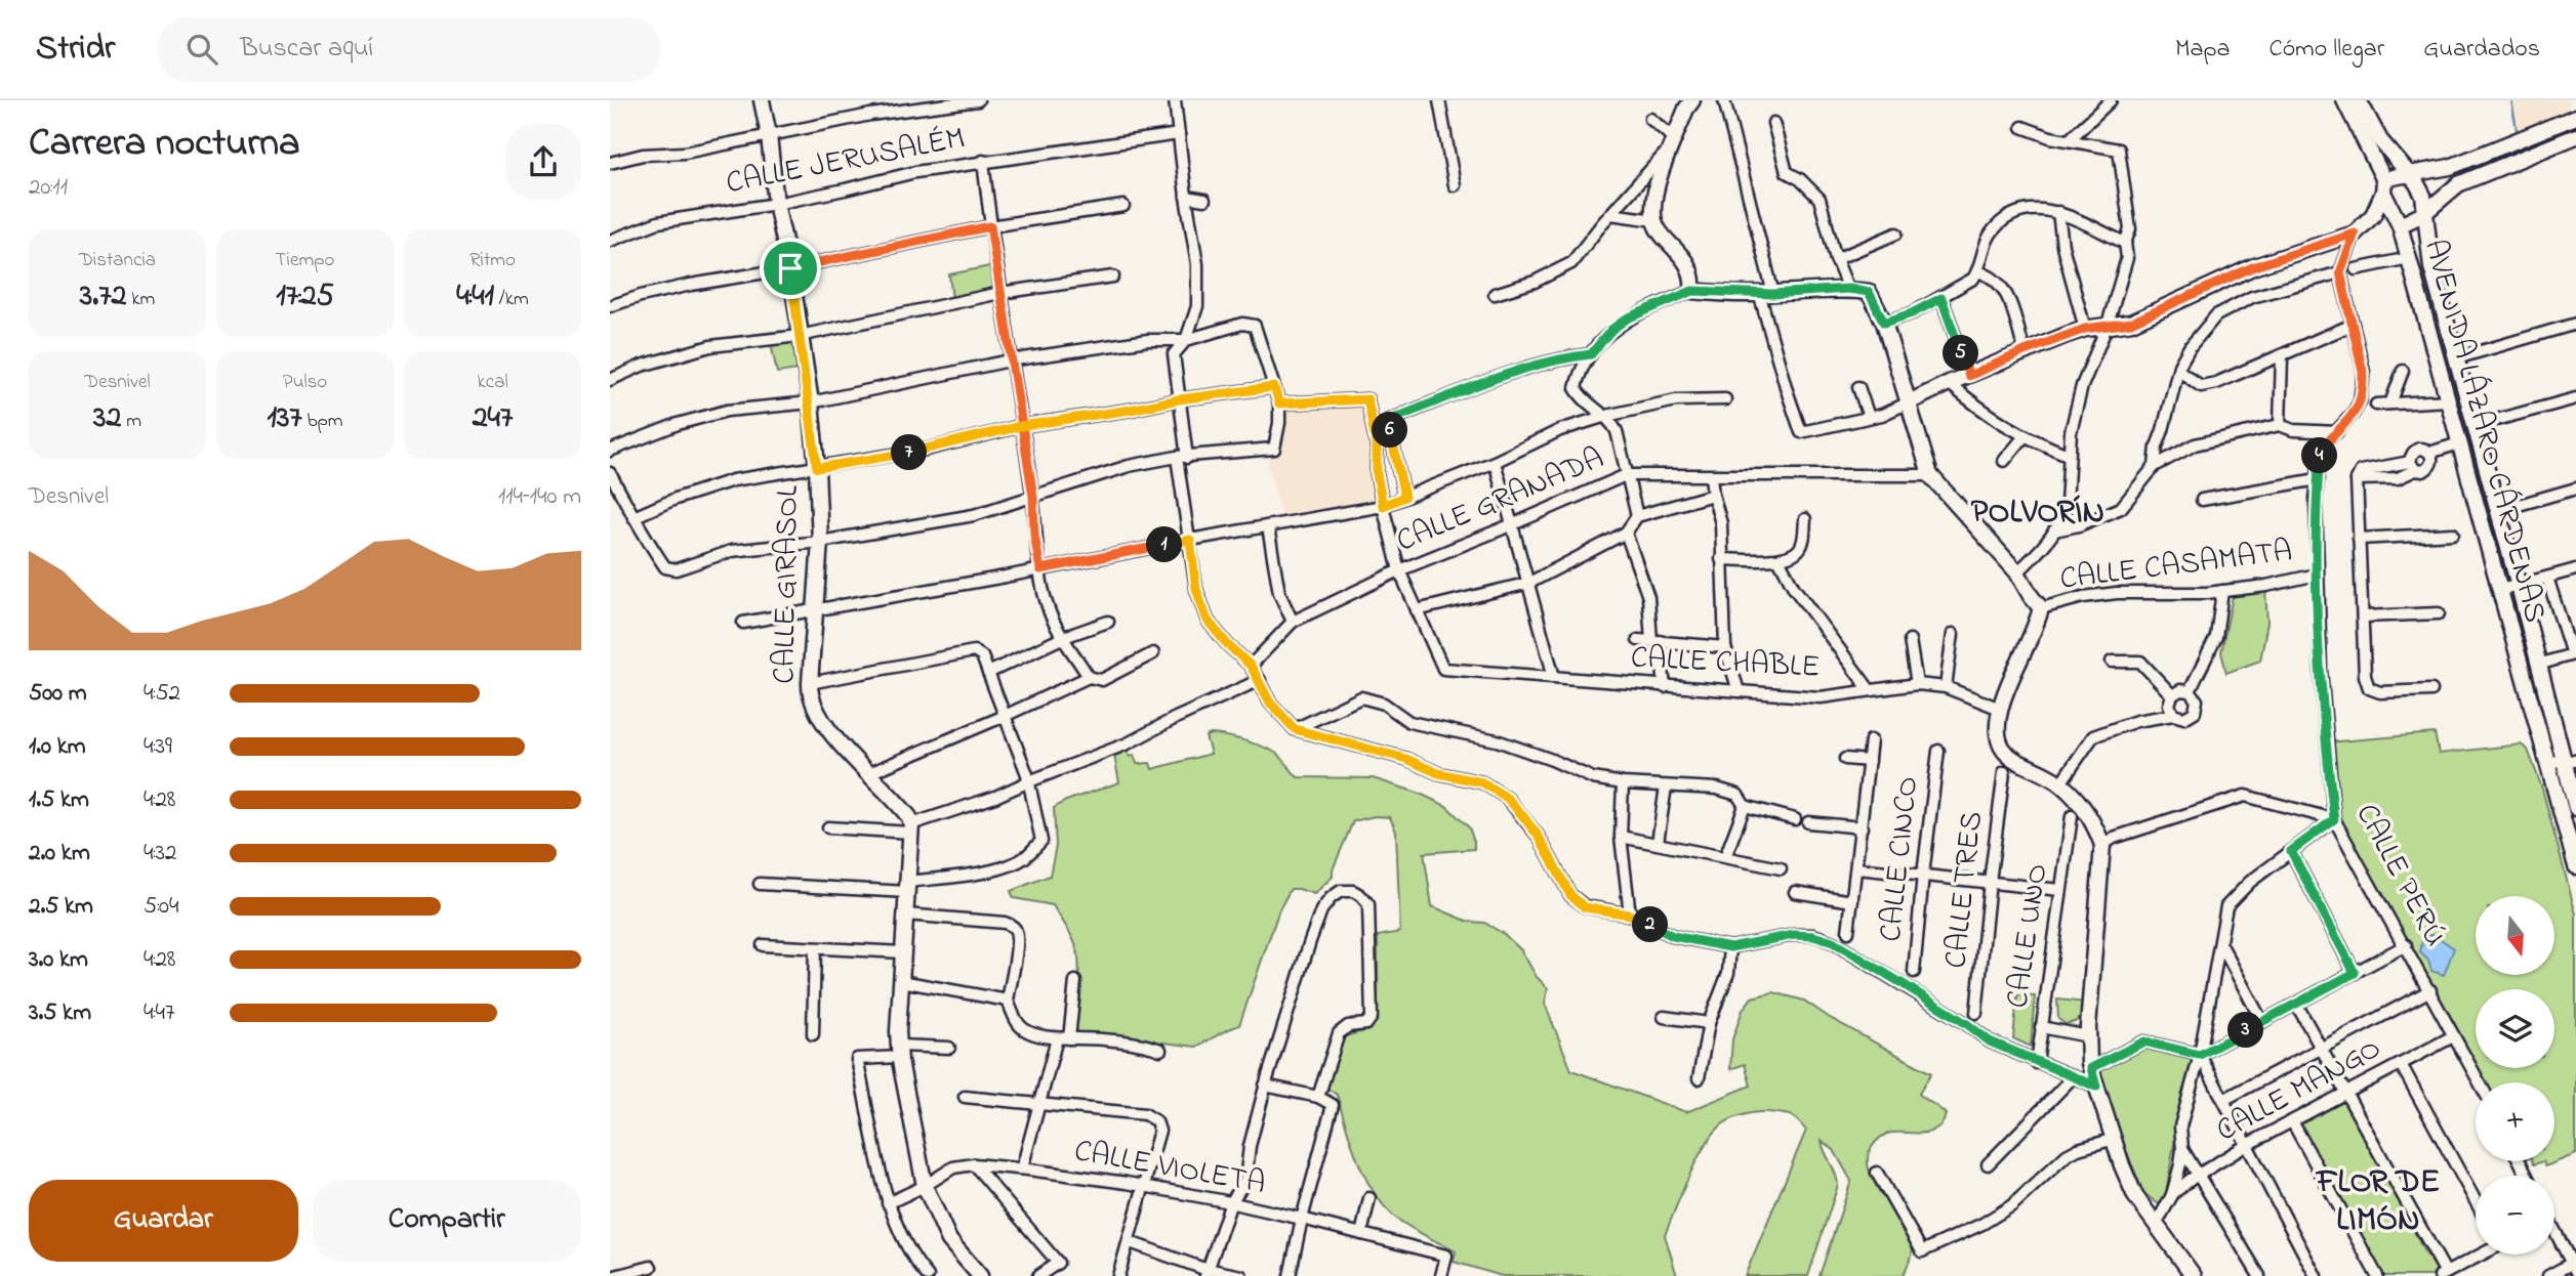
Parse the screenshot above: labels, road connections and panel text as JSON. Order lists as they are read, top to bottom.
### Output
{
  "streets": {
    "street": [
      "CALLE JERUSALÉM",
      "AVENIDA LÁZARO CÁRDENAS",
      "CALLE GRANADA",
      "CALLE CASAMATA",
      "CALLE GIRASOL",
      "CALLE CHABLE",
      "CALLE CINCO",
      "CALLE PERÚ",
      "CALLE TRES",
      "CALLE UNO",
      "CALLE MANGO",
      "CALLE VIOLETA"
    ]
  },
  "crossings": [
    ["CALLE JERUSALÉM", "CALLE GIRASOL"],
    ["CALLE CASAMATA", "CALLE PERÚ"],
    ["CALLE PERÚ", "CALLE MANGO"]
  ],
  "districts": ["POLVORÍN", "FLOR DE LIMÓN"],
  "north": "bottom",
  "page": {
    "header": "Stridr",
    "search": "Buscar aquí",
    "nav": ["Mapa", "Cómo llegar", "Guardados"],
    "heading": ["Carrera nocturna", "20:11"],
    "stats": [
      ["Distancia", "3.72 km"],
      ["Tiempo", "17:25"],
      ["Ritmo", "4:41 /km"],
      ["Desnivel", "32 m"],
      ["Pulso", "137 bpm"],
      ["kcal", "247"]
    ],
    "pins": [
      "5",
      "6",
      "7",
      "4",
      "1",
      "2",
      "3"
    ],
    "chart": ["Desnivel", "114–140 m"],
    "list": [
      {
        "name": "500 m",
        "note": "4:52"
      },
      {
        "name": "1.0 km",
        "note": "4:39"
      },
      {
        "name": "1.5 km",
        "note": "4:28"
      },
      {
        "name": "2.0 km",
        "note": "4:32"
      },
      {
        "name": "2.5 km",
        "note": "5:04"
      },
      {
        "name": "3.0 km",
        "note": "4:28"
      },
      {
        "name": "3.5 km",
        "note": "4:47"
      }
    ],
    "map_buttons": ["+", "−"],
    "buttons": ["Guardar", "Compartir"]
  }
}
